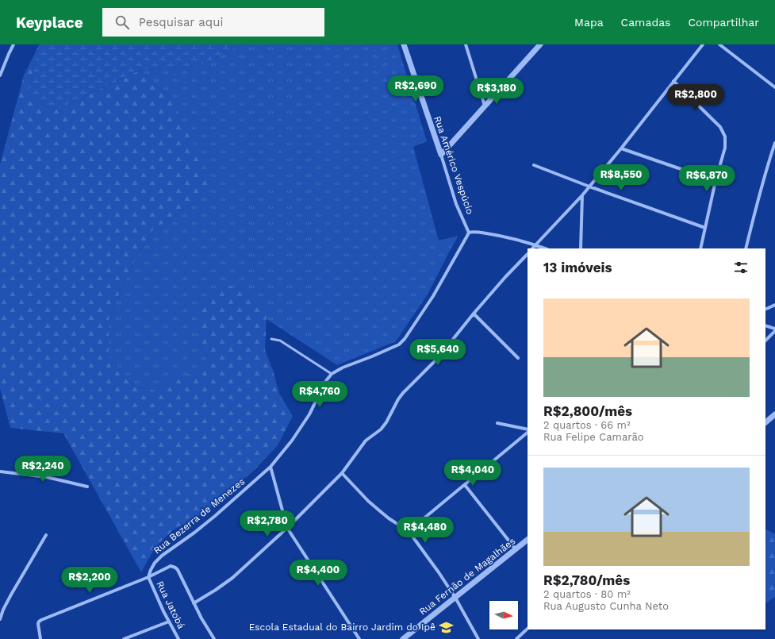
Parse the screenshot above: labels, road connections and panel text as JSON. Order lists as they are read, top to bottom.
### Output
{
  "streets": {
    "street": [
      "Rua Américo Vespúcio",
      "Rua Bezerra de Menezes",
      "Rua Fernão de Magalhães",
      "Rua Jatobá"
    ]
  },
  "crossings": [
    ["Rua Américo Vespúcio", "Rua Bezerra de Menezes"],
    ["Rua Bezerra de Menezes", "Rua Jatobá"]
  ],
  "places": {
    "school or university": ["Escola Estadual do Bairro Jardim do Ipê"]
  },
  "north": "right",
  "page": {
    "header": "Keyplace",
    "search": "Pesquisar aqui",
    "nav": ["Mapa", "Camadas", "Compartilhar"],
    "price": [
      "R$2,690",
      "R$3,180",
      "R$2,800",
      "R$8,550",
      "R$6,870",
      "R$5,640",
      "R$4,760",
      "R$2,240",
      "R$4,040",
      "R$2,780",
      "R$4,480",
      "R$4,400",
      "R$2,200"
    ],
    "heading": "13 imóveis",
    "list": [
      {
        "name": "R$2,800/mês",
        "note": "2 quartos · 66 m² · Rua Felipe Camarão"
      },
      {
        "name": "R$2,780/mês",
        "note": "2 quartos · 80 m² · Rua Augusto Cunha Neto"
      }
    ]
  }
}
